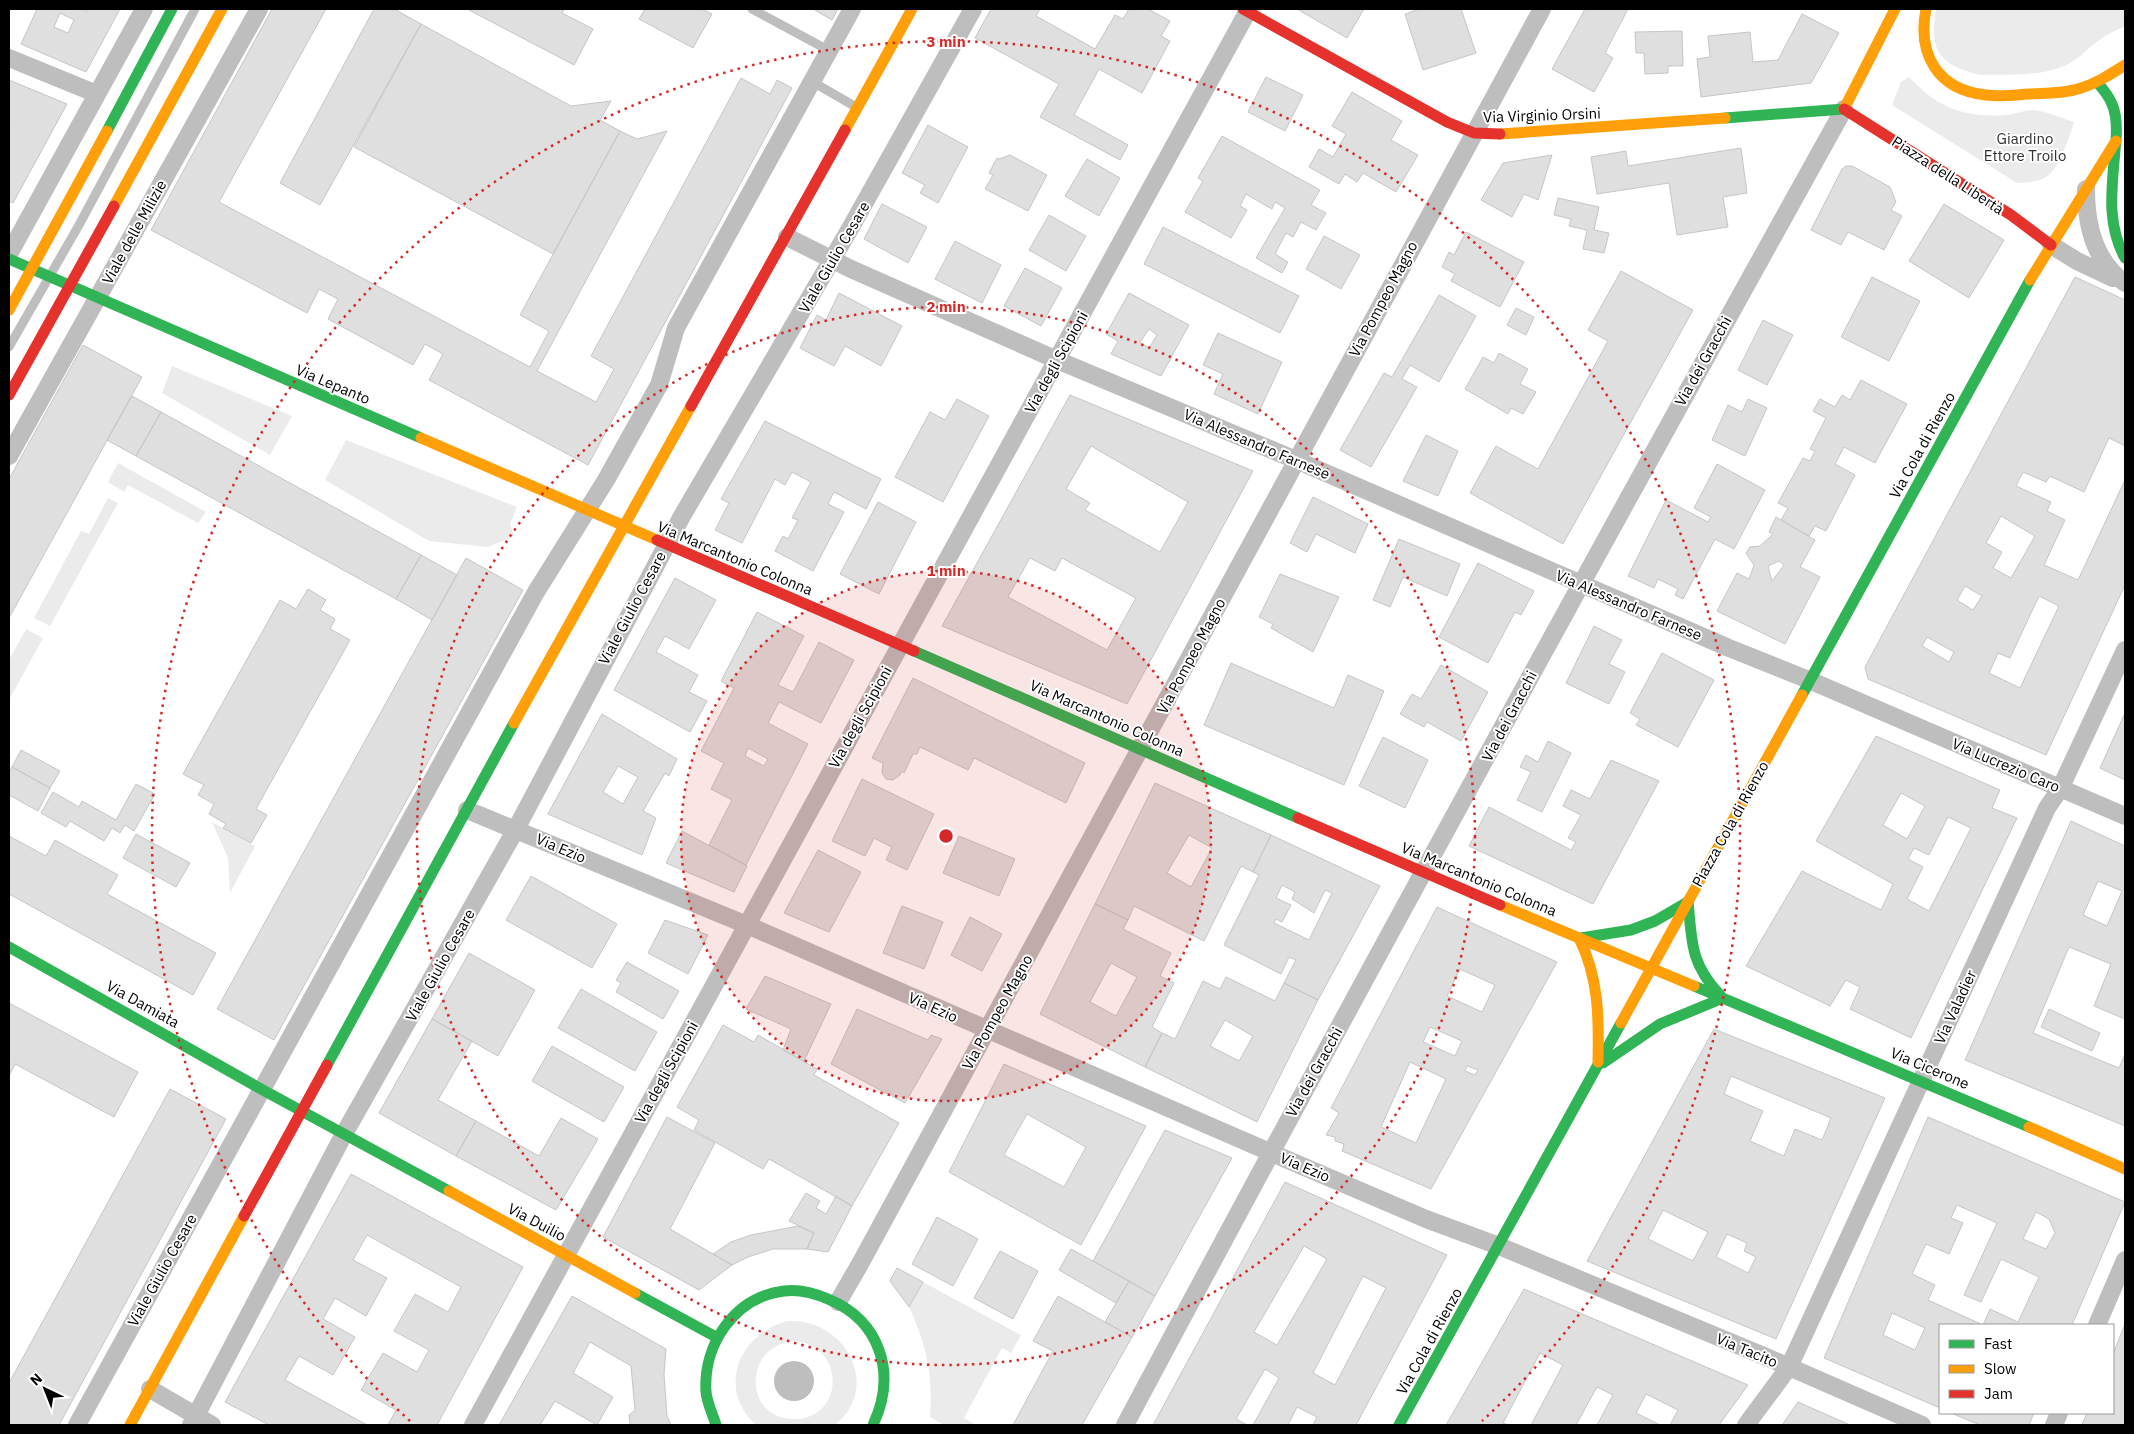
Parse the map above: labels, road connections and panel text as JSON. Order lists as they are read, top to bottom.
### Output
{
  "streets": {
    "street": [
      "Via Virginio Orsini",
      "Piazza della Libertà",
      "Viale delle Milizie",
      "Viale Giulio Cesare",
      "Via Pompeo Magno",
      "Via dei Gracchi",
      "Via degli Scipioni",
      "Via Lepanto",
      "Via Alessandro Farnese",
      "Via Cola di Rienzo",
      "Via Marcantonio Colonna",
      "Via Lucrezio Caro",
      "Piazza Cola di Rienzo",
      "Via Ezio",
      "Via Damiata",
      "Via Valadier",
      "Via Cicerone",
      "Via Duilio",
      "Via Tacito"
    ]
  },
  "crossings": [
    ["Via Virginio Orsini", "Piazza della Libertà"],
    ["Via Virginio Orsini", "Via Pompeo Magno"],
    ["Via Virginio Orsini", "Via dei Gracchi"],
    ["Via Virginio Orsini", "Via degli Scipioni"],
    ["Piazza della Libertà", "Via dei Gracchi"],
    ["Piazza della Libertà", "Via Cola di Rienzo"],
    ["Viale delle Milizie", "Via Lepanto"],
    ["Viale Giulio Cesare", "Via Lepanto"],
    ["Viale Giulio Cesare", "Via Alessandro Farnese"],
    ["Viale Giulio Cesare", "Via Marcantonio Colonna"],
    ["Viale Giulio Cesare", "Via Ezio"],
    ["Viale Giulio Cesare", "Via Damiata"],
    ["Viale Giulio Cesare", "Via Duilio"],
    ["Via Pompeo Magno", "Via Alessandro Farnese"],
    ["Via Pompeo Magno", "Via Marcantonio Colonna"],
    ["Via Pompeo Magno", "Via Ezio"],
    ["Via dei Gracchi", "Via Alessandro Farnese"],
    ["Via dei Gracchi", "Via Marcantonio Colonna"],
    ["Via dei Gracchi", "Via Ezio"],
    ["Via degli Scipioni", "Via Alessandro Farnese"],
    ["Via degli Scipioni", "Via Marcantonio Colonna"],
    ["Via degli Scipioni", "Via Ezio"],
    ["Via degli Scipioni", "Via Duilio"],
    ["Via Lepanto", "Via Marcantonio Colonna"],
    ["Via Alessandro Farnese", "Via Lucrezio Caro"],
    ["Via Alessandro Farnese", "Piazza Cola di Rienzo"],
    ["Via Cola di Rienzo", "Piazza Cola di Rienzo"],
    ["Via Lucrezio Caro", "Piazza Cola di Rienzo"],
    ["Via Lucrezio Caro", "Via Valadier"],
    ["Piazza Cola di Rienzo", "Via Ezio"],
    ["Piazza Cola di Rienzo", "Via Tacito"],
    ["Via Ezio", "Via Tacito"],
    ["Via Valadier", "Via Cicerone"],
    ["Via Valadier", "Via Tacito"]
  ],
  "parks": ["Giardino Ettore Troilo"],
  "legend": ["Fast", "Slow", "Jam"],
  "north": "top left",
  "rings": ["3 min", "2 min", "1 min"]
}
